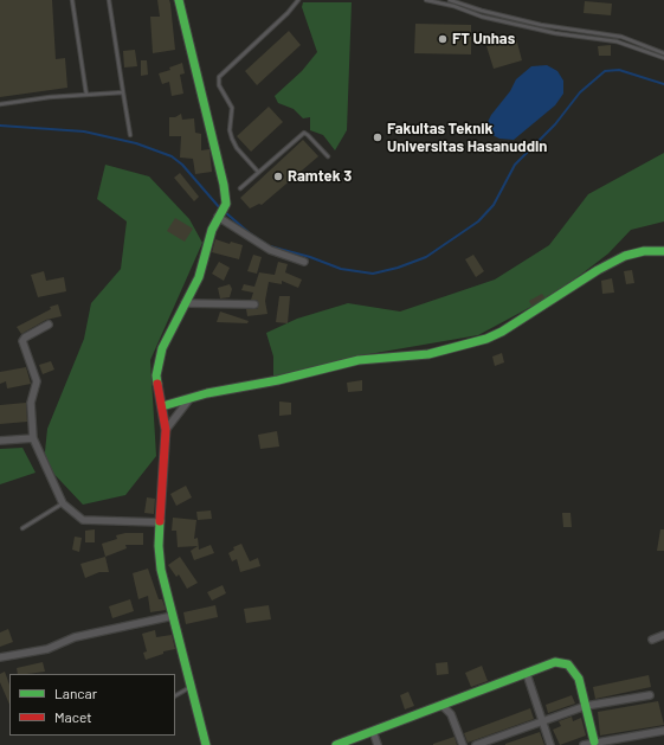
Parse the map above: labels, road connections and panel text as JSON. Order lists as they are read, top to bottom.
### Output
{
  "places": ["FT Unhas", "Fakultas Teknik Universitas Hasanuddin", "Ramtek 3"],
  "legend": ["Lancar", "Macet"]
}
